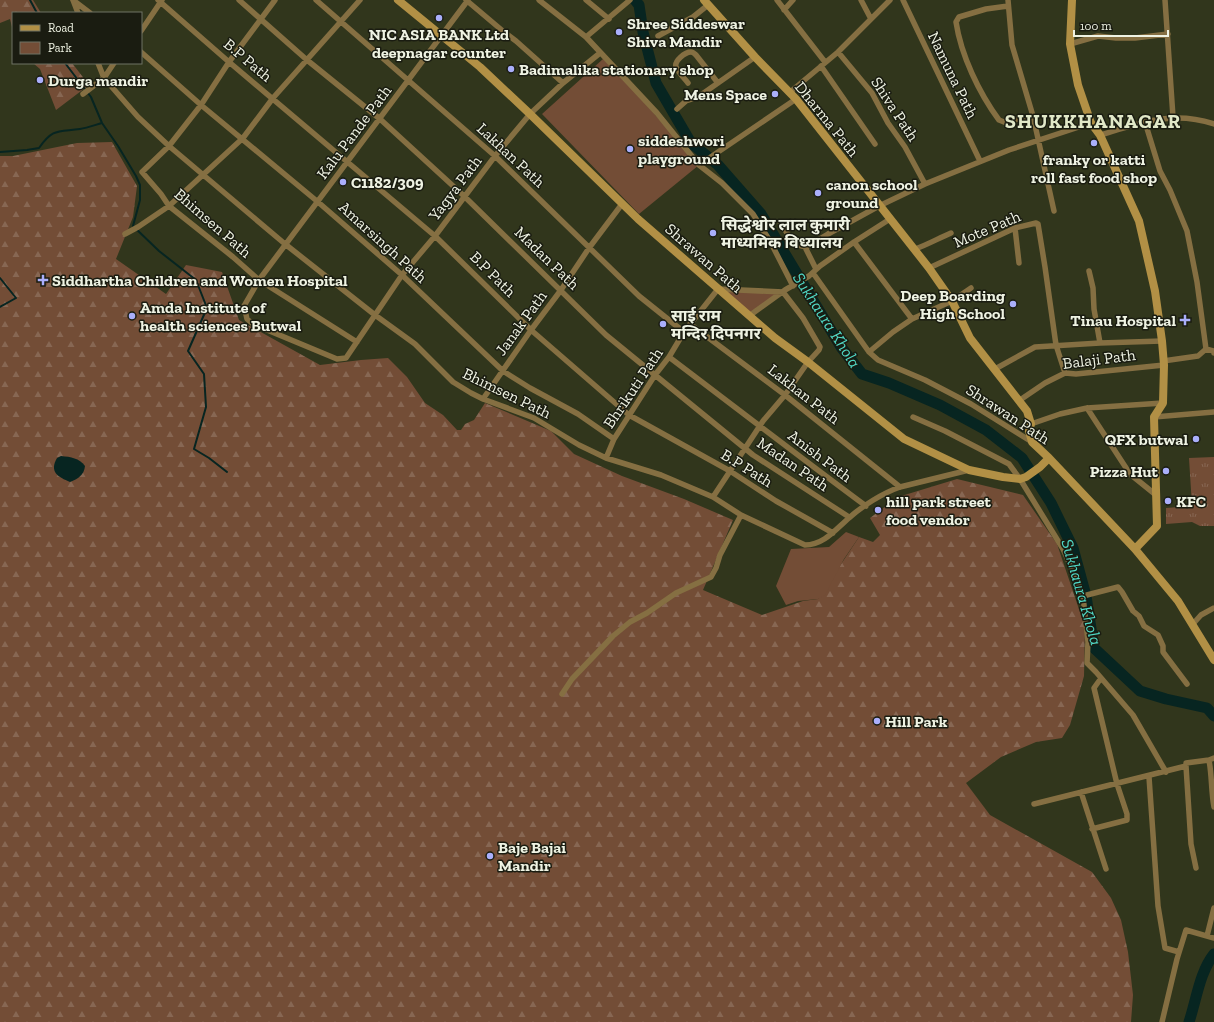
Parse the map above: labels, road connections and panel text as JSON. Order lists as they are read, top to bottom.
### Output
{
  "streets": {
    "street": [
      "B.P Path",
      "Namuna Path",
      "Shiva Path",
      "Dharma Path",
      "Kalu Pande Path",
      "Lakhan Path",
      "Yagya Path",
      "Bhimsen Path",
      "Mote Path",
      "Amarsingh Path",
      "Madan Path",
      "Shrawan Path",
      "Janak Path",
      "Balaji Path",
      "Bhrikuti Path",
      "Anish Path"
    ]
  },
  "crossings": [
    ["B.P Path", "Kalu Pande Path"],
    ["B.P Path", "Yagya Path"],
    ["B.P Path", "Bhimsen Path"],
    ["B.P Path", "Janak Path"],
    ["B.P Path", "Bhrikuti Path"],
    ["Dharma Path", "Mote Path"],
    ["Dharma Path", "Shrawan Path"],
    ["Dharma Path", "Balaji Path"],
    ["Kalu Pande Path", "Lakhan Path"],
    ["Kalu Pande Path", "Bhimsen Path"],
    ["Kalu Pande Path", "Amarsingh Path"],
    ["Kalu Pande Path", "Madan Path"],
    ["Kalu Pande Path", "Shrawan Path"],
    ["Lakhan Path", "Yagya Path"],
    ["Lakhan Path", "Bhimsen Path"],
    ["Lakhan Path", "Janak Path"],
    ["Lakhan Path", "Bhrikuti Path"],
    ["Yagya Path", "Bhimsen Path"],
    ["Yagya Path", "Amarsingh Path"],
    ["Yagya Path", "Madan Path"],
    ["Yagya Path", "Shrawan Path"],
    ["Bhimsen Path", "Madan Path"],
    ["Bhimsen Path", "Shrawan Path"],
    ["Bhimsen Path", "Janak Path"],
    ["Bhimsen Path", "Bhrikuti Path"],
    ["Bhimsen Path", "Anish Path"],
    ["Amarsingh Path", "Janak Path"],
    ["Amarsingh Path", "Bhrikuti Path"],
    ["Madan Path", "Janak Path"],
    ["Madan Path", "Bhrikuti Path"],
    ["Shrawan Path", "Janak Path"],
    ["Shrawan Path", "Bhrikuti Path"],
    ["Bhrikuti Path", "Anish Path"]
  ],
  "districts": ["SHUKKHANAGAR"],
  "water": ["Sukhaura Khola"],
  "places": {
    "other": [
      "NIC ASIA BANK Ltd deepnagar counter",
      "Shree Siddeswar Shiva Mandir",
      "Badimalika stationary shop",
      "Durga mandir",
      "Mens Space",
      "franky or katti roll fast food shop",
      "siddeshwori playground",
      "C1182/309",
      "canon school ground",
      "सिद्धेश्वोर लाल कुमारी माध्यमिक विध्यालय",
      "Deep Boarding High School",
      "Amda Institute of health sciences Butwal",
      "साई राम मन्दिर दिपनगर",
      "QFX butwal",
      "Pizza Hut",
      "KFC",
      "hill park street food vendor",
      "Hill Park",
      "Baje Bajai Mandir"
    ],
    "health": ["Siddhartha Children and Women Hospital", "Tinau Hospital"]
  },
  "legend": ["Road", "Park"],
  "scale_bar": "100 m"
}
